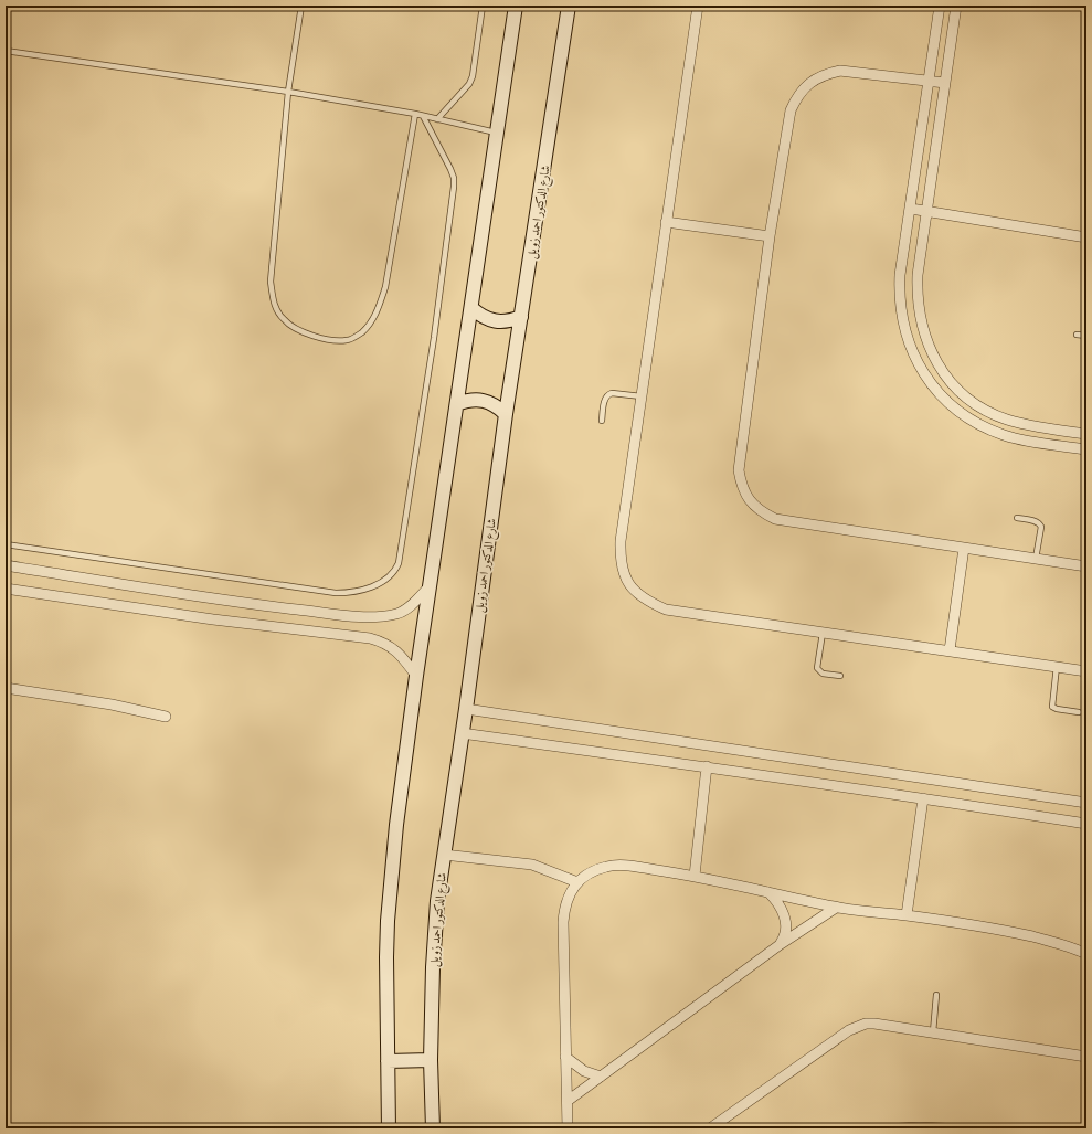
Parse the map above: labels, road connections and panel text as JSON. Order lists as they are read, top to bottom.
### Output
{
  "streets": {
    "street": ["شارع الدكتور احمد زويل"]
  }
}
